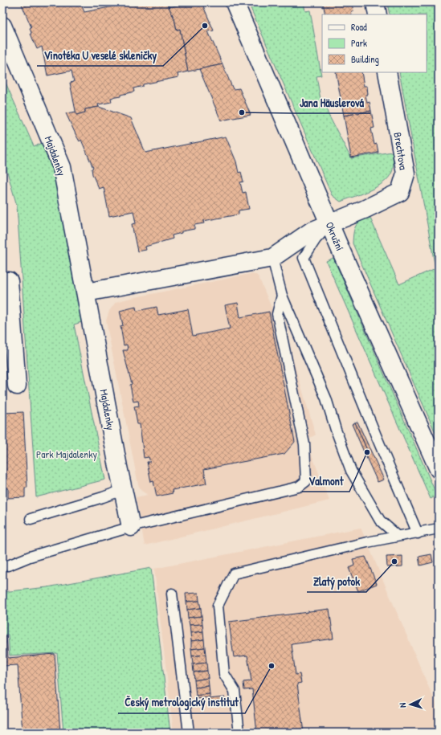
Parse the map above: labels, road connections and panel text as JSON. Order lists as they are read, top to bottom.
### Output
{
  "streets": {
    "street": ["Brechtova", "Majdalenky", "Okružní"]
  },
  "crossings": [
    ["Brechtova", "Okružní"]
  ],
  "parks": ["Park Majdalenky"],
  "places": [
    "Vinotéka U veselé skleničky",
    "Jana Häuslerová",
    "Valmont",
    "Zlatý potok",
    "Český metrologický institut"
  ],
  "legend": ["Road", "Park", "Building"],
  "north": "left"
}
